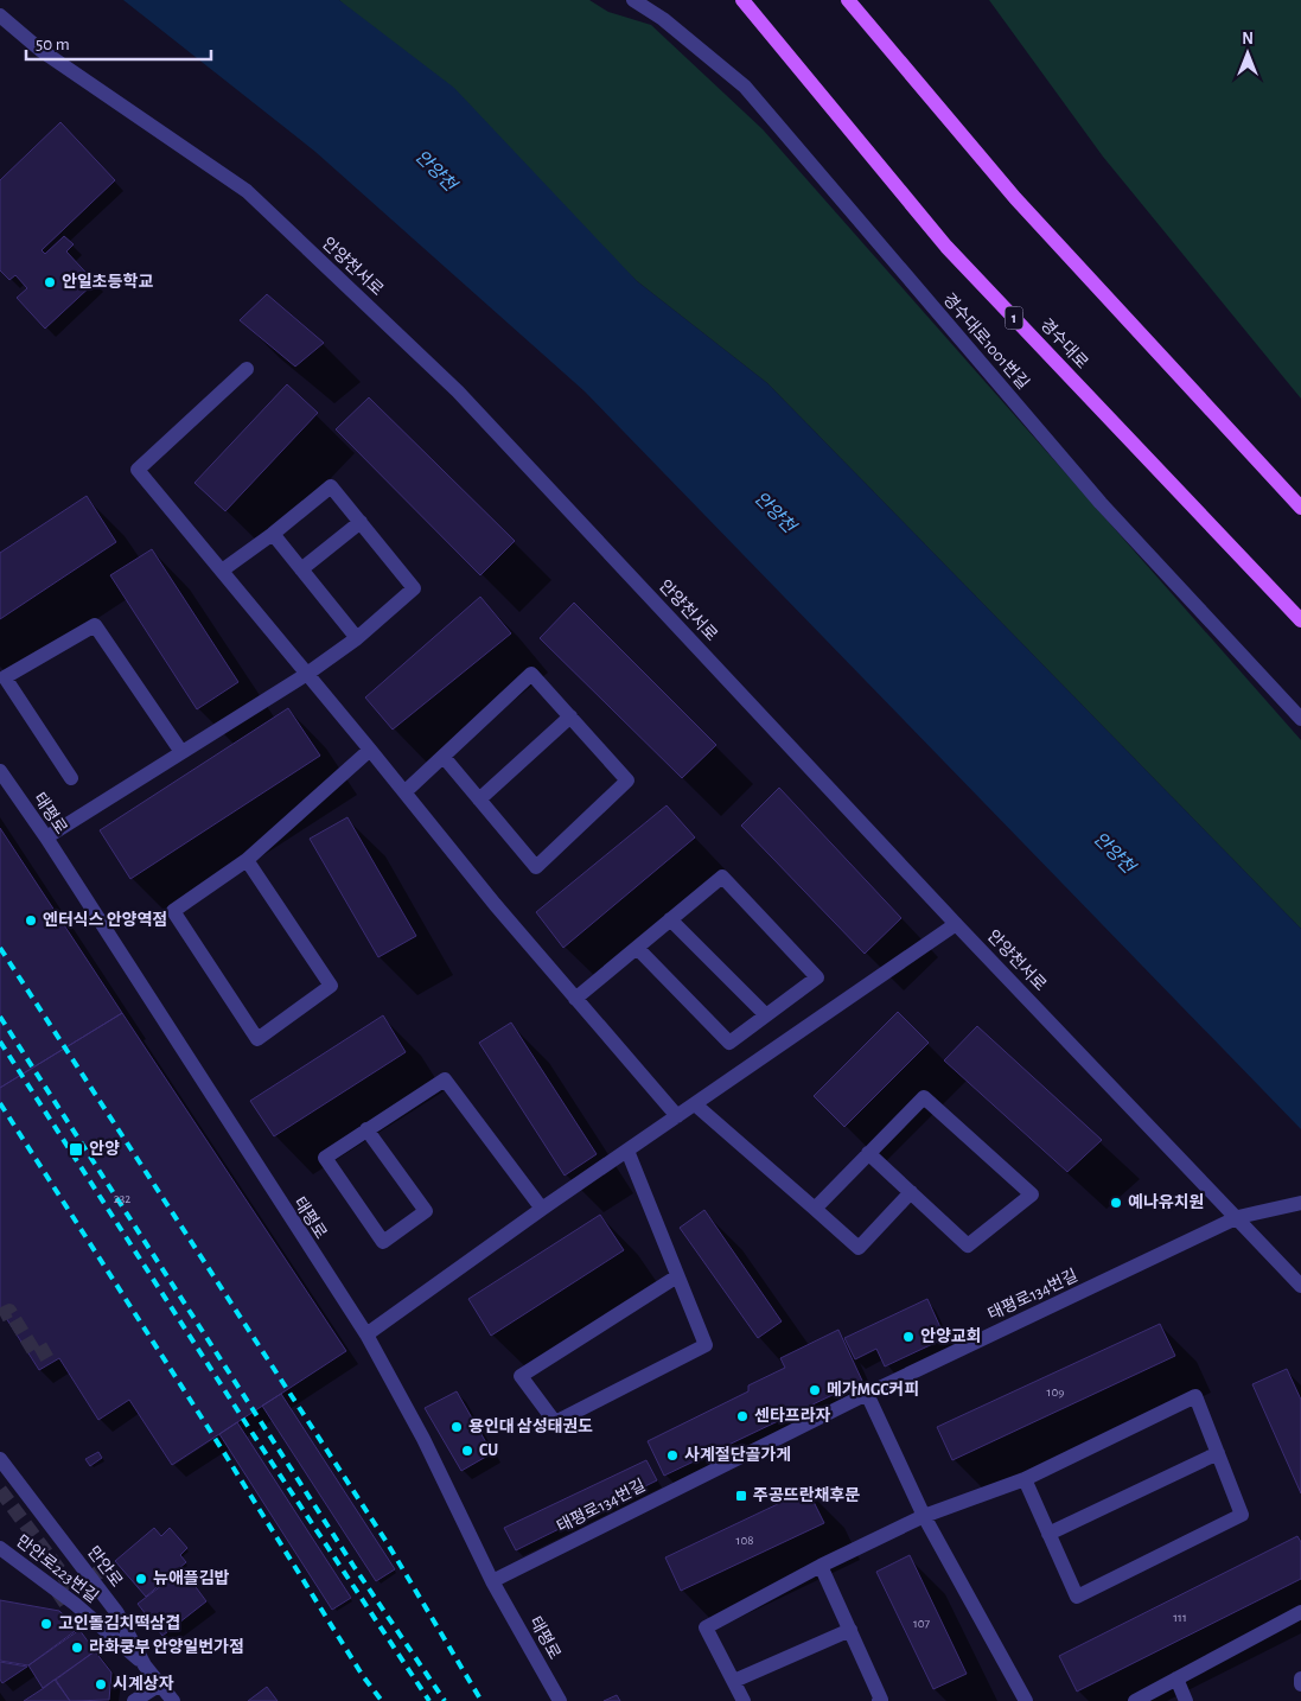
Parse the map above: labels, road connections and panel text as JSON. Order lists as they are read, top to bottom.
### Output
{
  "streets": {
    "main road": ["1", "경수대로"],
    "street": [
      "안양천서로",
      "경수대로1001번길",
      "태평로",
      "태평로134번길",
      "만안로",
      "만안로223번길"
    ]
  },
  "crossings": [
    ["안양천서로", "태평로134번길"],
    ["태평로", "태평로134번길"],
    ["만안로", "만안로223번길"]
  ],
  "water": ["안양천"],
  "places": {
    "other": [
      "안일초등학교",
      "엔터식스 안양역점",
      "예나유치원",
      "안양교회",
      "메가MGC커피",
      "센타프라자",
      "용인대 삼성태권도",
      "CU",
      "사계절단골가게",
      "뉴애플김밥",
      "고인돌김치떡삼겹",
      "라화쿵부 안양일번가점",
      "시계상자"
    ],
    "transit": ["안양", "주공뜨란채후문"]
  },
  "house_numbers": [
    "232",
    "109",
    "108",
    "111",
    "107"
  ],
  "scale_bar": "50 m",
  "north": "top"
}
